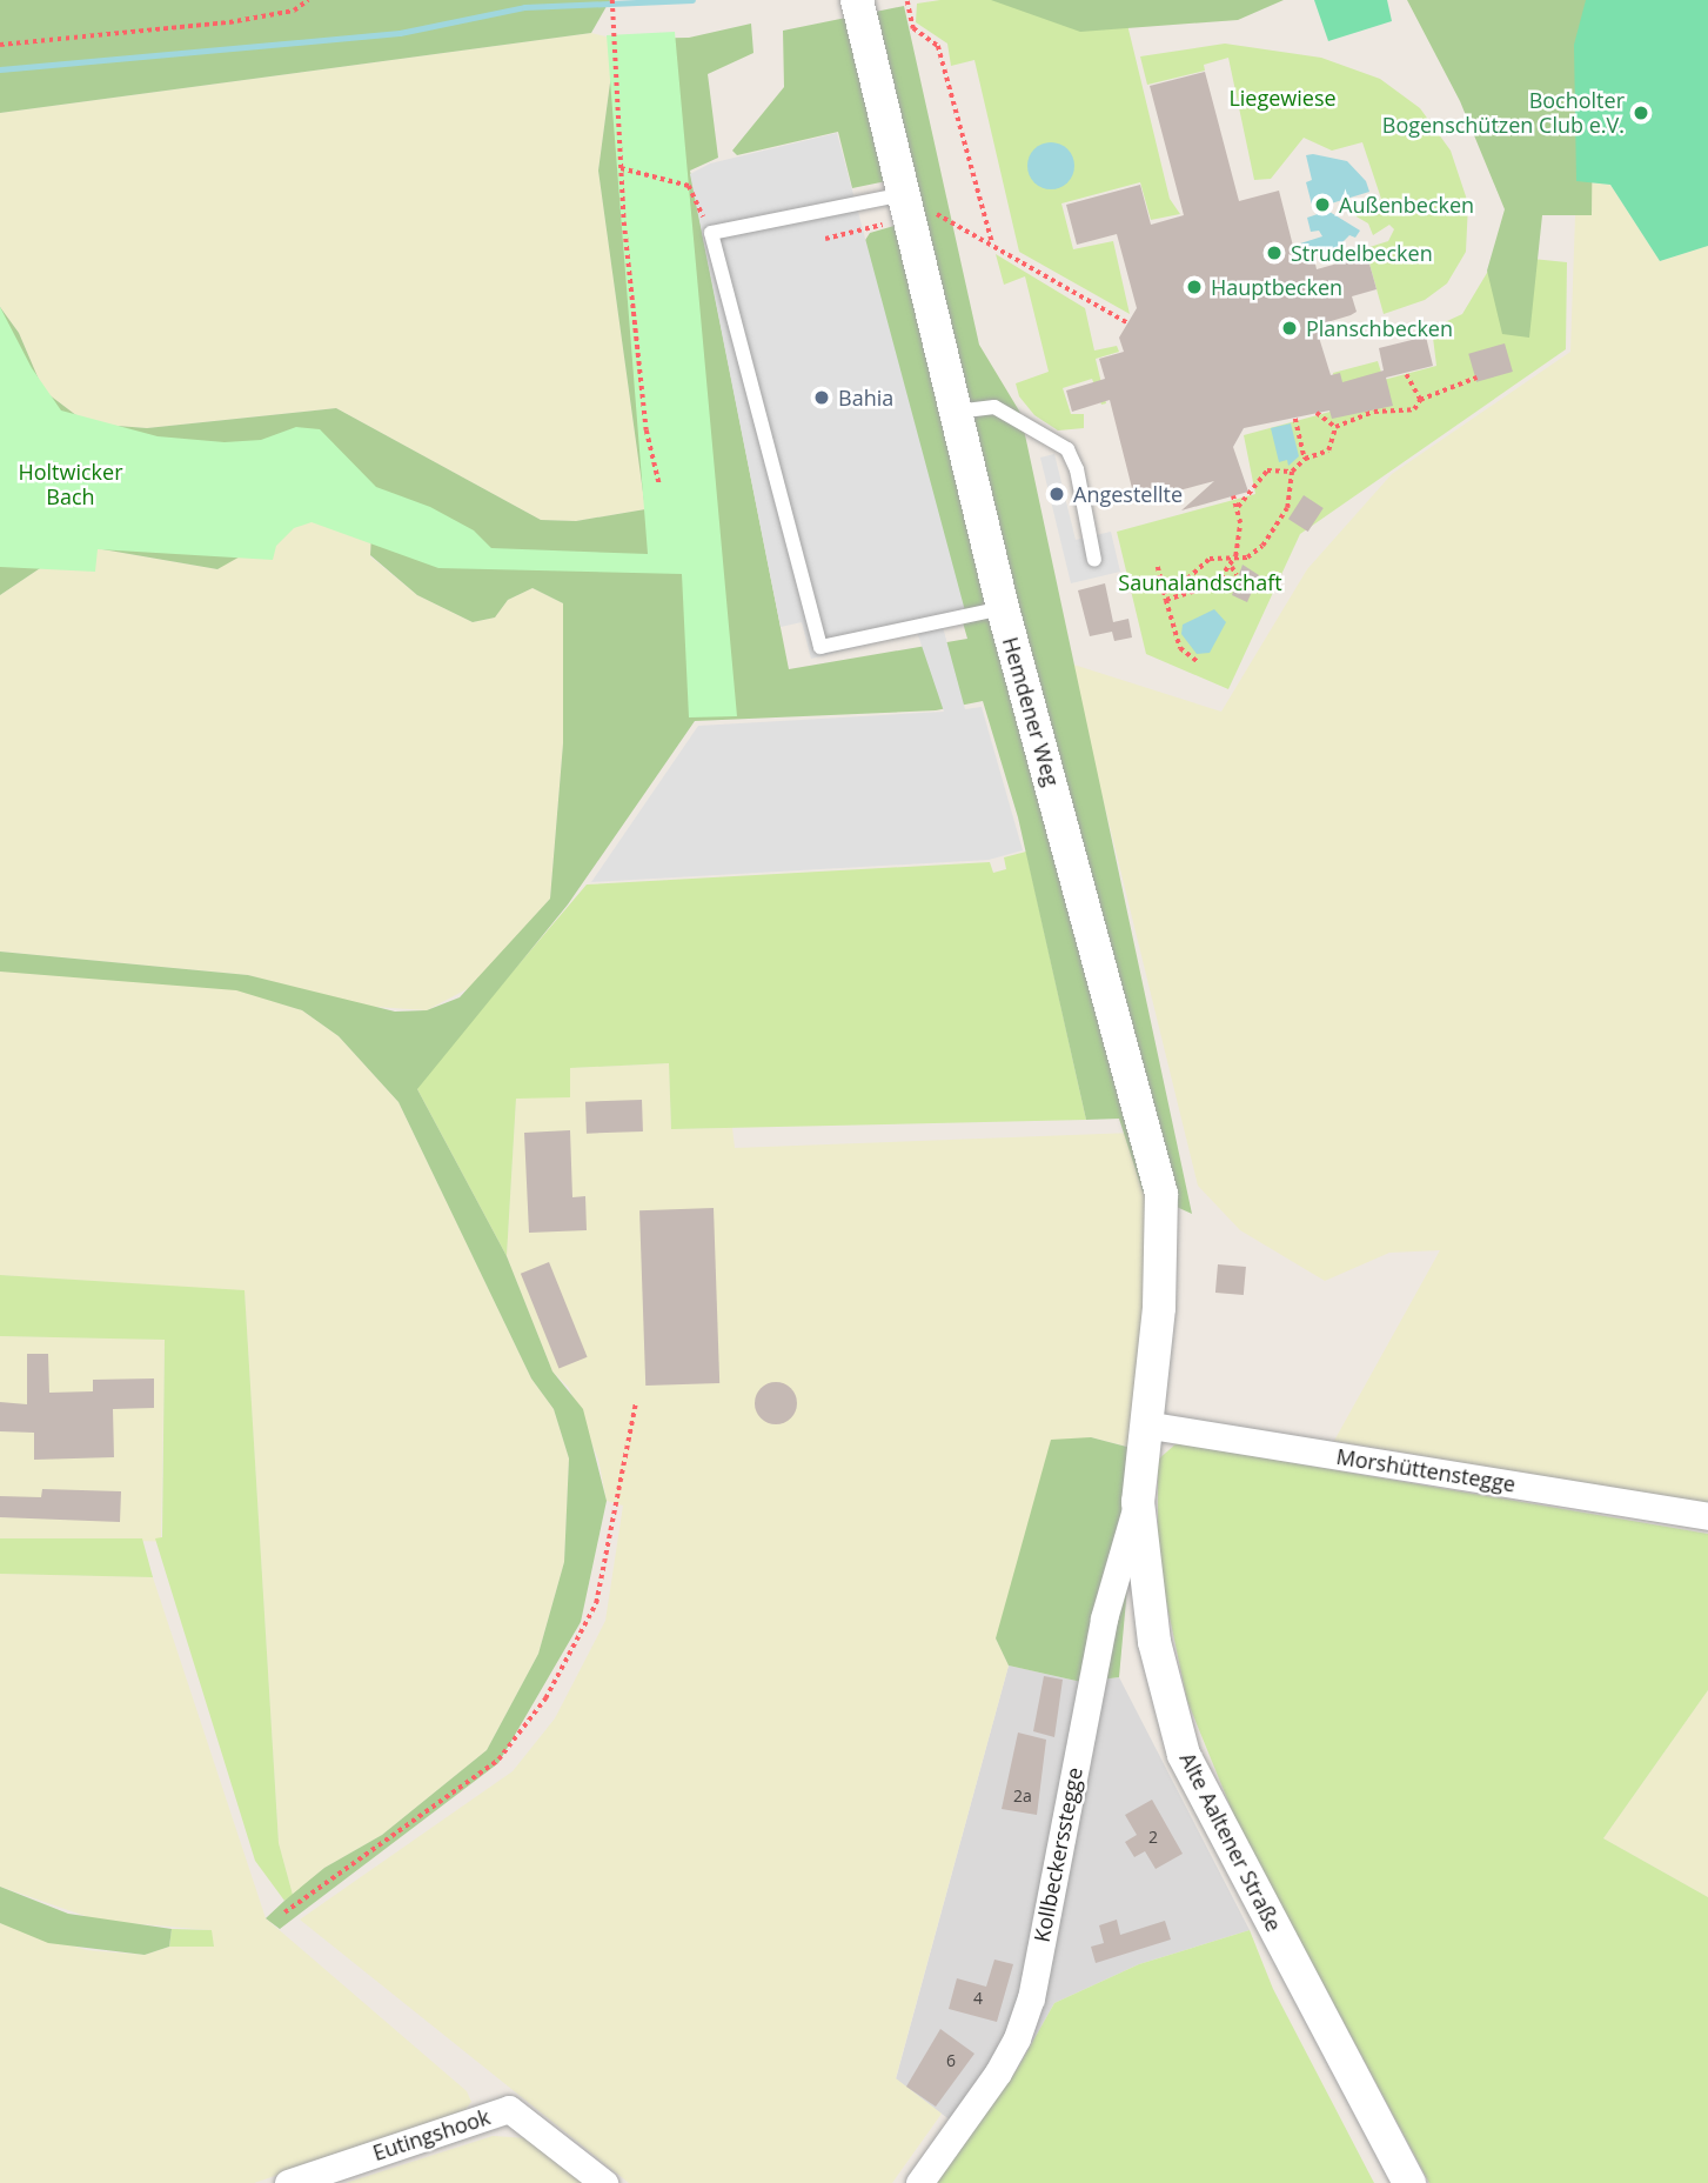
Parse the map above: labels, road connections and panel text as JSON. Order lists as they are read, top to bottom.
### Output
{
  "streets": {
    "street": [
      "Hemdener Weg",
      "Morshüttenstegge",
      "Alte Aaltener Straße",
      "Kollbeckersstegge",
      "Eutingshook"
    ]
  },
  "crossings": [
    ["Hemdener Weg", "Morshüttenstegge"],
    ["Hemdener Weg", "Alte Aaltener Straße"],
    ["Morshüttenstegge", "Alte Aaltener Straße"],
    ["Alte Aaltener Straße", "Kollbeckersstegge"]
  ],
  "parks": ["Liegewiese", "Holtwicker Bach", "Saunalandschaft"],
  "places": [
    "Bocholter Bogenschützen Club e.V.",
    "Außenbecken",
    "Strudelbecken",
    "Hauptbecken",
    "Planschbecken",
    "Bahia",
    "Angestellte"
  ],
  "house_numbers": [
    "2a",
    "2",
    "4",
    "6"
  ]
}
